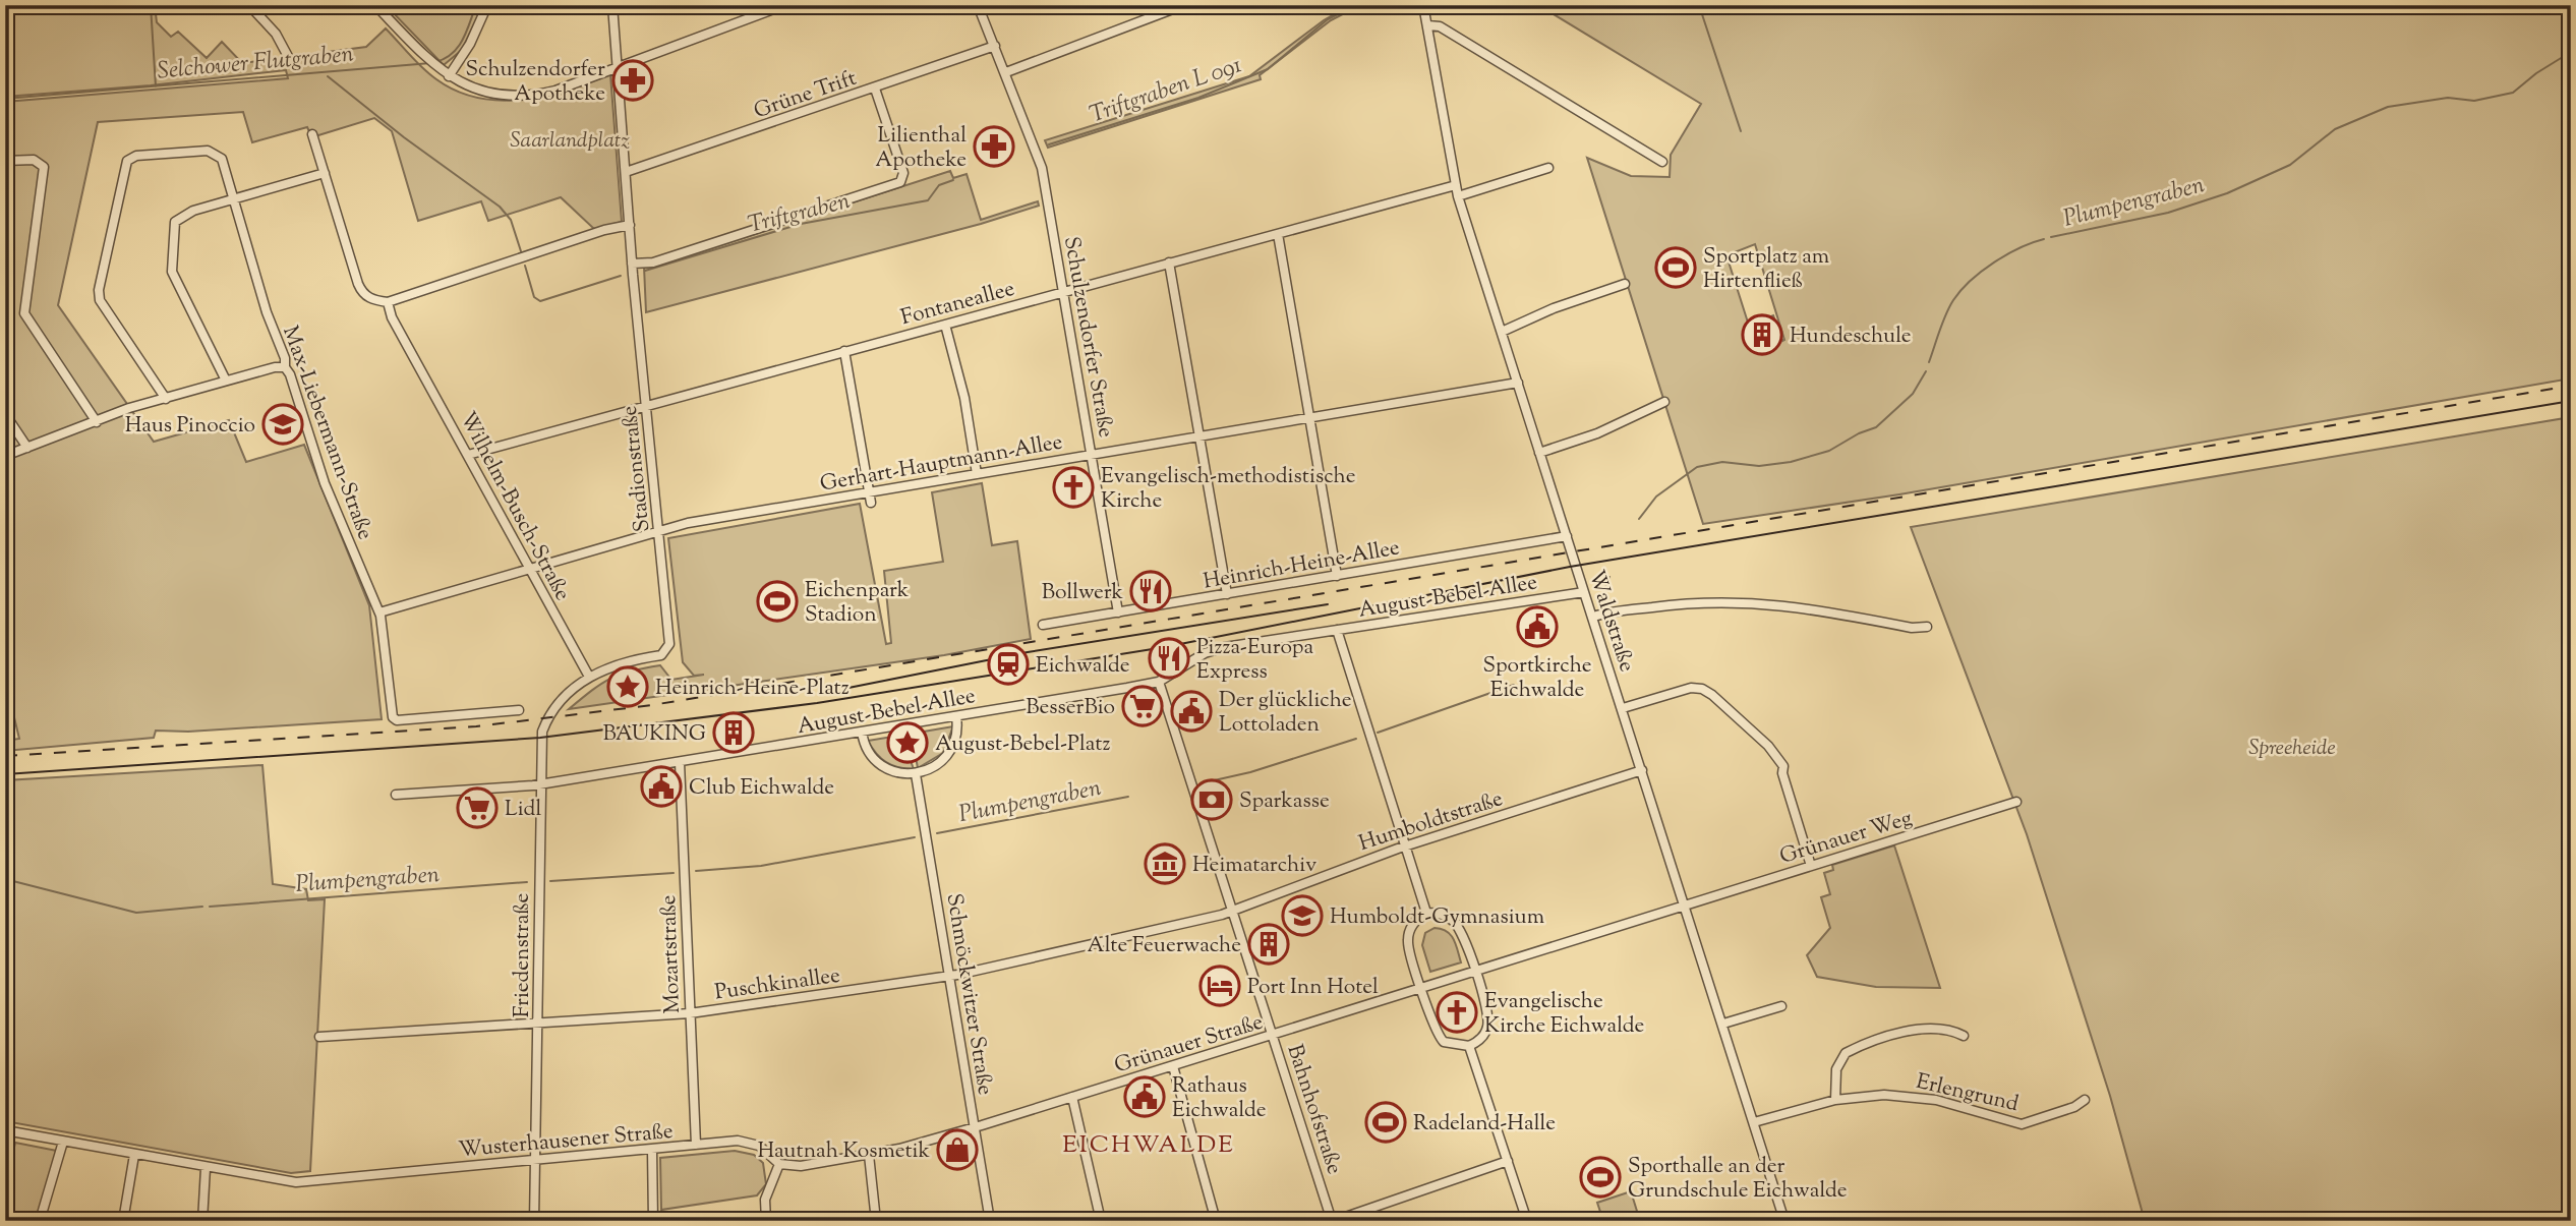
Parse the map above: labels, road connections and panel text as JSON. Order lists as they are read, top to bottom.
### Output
{
  "streets": {
    "street": [
      "Grüne Trift",
      "Fontaneallee",
      "Schulzendorfer Straße",
      "Max-Liebermann-Straße",
      "Gerhart-Hauptmann-Allee",
      "Stadionstraße",
      "Wilhelm-Busch-Straße",
      "Heinrich-Heine-Allee",
      "August-Bebel-Allee",
      "Waldstraße",
      "Humboldtstraße",
      "Grünauer Weg",
      "Mozartstraße",
      "Friedenstraße",
      "Puschkinallee",
      "Schmöckwitzer Straße",
      "Grünauer Straße",
      "Erlengrund",
      "Bahnhofstraße",
      "Wusterhausener Straße"
    ]
  },
  "crossings": [
    ["Grüne Trift", "Schulzendorfer Straße"],
    ["Grüne Trift", "Stadionstraße"],
    ["Fontaneallee", "Schulzendorfer Straße"],
    ["Fontaneallee", "Stadionstraße"],
    ["Fontaneallee", "Wilhelm-Busch-Straße"],
    ["Fontaneallee", "Waldstraße"],
    ["Schulzendorfer Straße", "Gerhart-Hauptmann-Allee"],
    ["Schulzendorfer Straße", "Heinrich-Heine-Allee"],
    ["Max-Liebermann-Straße", "Gerhart-Hauptmann-Allee"],
    ["Gerhart-Hauptmann-Allee", "Stadionstraße"],
    ["Gerhart-Hauptmann-Allee", "Wilhelm-Busch-Straße"],
    ["Gerhart-Hauptmann-Allee", "Waldstraße"],
    ["Stadionstraße", "Wilhelm-Busch-Straße"],
    ["Stadionstraße", "Friedenstraße"],
    ["Wilhelm-Busch-Straße", "Friedenstraße"],
    ["Heinrich-Heine-Allee", "Waldstraße"],
    ["August-Bebel-Allee", "Waldstraße"],
    ["August-Bebel-Allee", "Mozartstraße"],
    ["August-Bebel-Allee", "Friedenstraße"],
    ["August-Bebel-Allee", "Bahnhofstraße"],
    ["Waldstraße", "Humboldtstraße"],
    ["Waldstraße", "Grünauer Weg"],
    ["Waldstraße", "Grünauer Straße"],
    ["Waldstraße", "Erlengrund"],
    ["Humboldtstraße", "Puschkinallee"],
    ["Humboldtstraße", "Bahnhofstraße"],
    ["Grünauer Weg", "Grünauer Straße"],
    ["Mozartstraße", "Puschkinallee"],
    ["Mozartstraße", "Wusterhausener Straße"],
    ["Friedenstraße", "Puschkinallee"],
    ["Friedenstraße", "Wusterhausener Straße"],
    ["Puschkinallee", "Schmöckwitzer Straße"],
    ["Puschkinallee", "Bahnhofstraße"],
    ["Schmöckwitzer Straße", "Grünauer Straße"],
    ["Grünauer Straße", "Bahnhofstraße"],
    ["Grünauer Straße", "Wusterhausener Straße"]
  ],
  "districts": ["EICHWALDE"],
  "water": [
    "Selchower Flutgraben",
    "Triftgraben L 091",
    "Plumpengraben",
    "Triftgraben"
  ],
  "parks": ["Saarlandplatz", "Spreeheide"],
  "places": {
    "pharmacy": ["Schulzendorfer Apotheke", "Lilienthal Apotheke"],
    "sports": [
      "Sportplatz am Hirtenfließ",
      "Eichenpark Stadion",
      "Radeland-Halle",
      "Sporthalle an der Grundschule Eichwalde"
    ],
    "building": ["Hundeschule", "BAUKING", "Alte Feuerwache"],
    "school or university": ["Haus Pinoccio", "Humboldt-Gymnasium"],
    "church": ["Evangelisch-methodistische Kirche", "Evangelische Kirche Eichwalde"],
    "restaurant": ["Bollwerk", "Pizza-Europa Express"],
    "public building": [
      "Sportkirche Eichwalde",
      "Der glückliche Lottoladen",
      "Club Eichwalde",
      "Rathaus Eichwalde"
    ],
    "station": ["Eichwalde"],
    "place": ["Heinrich-Heine-Platz", "August-Bebel-Platz"],
    "supermarket": ["BesserBio", "Lidl"],
    "bank": ["Sparkasse"],
    "museum": ["Heimatarchiv"],
    "hotel": ["Port Inn Hotel"],
    "shop": ["Hautnah Kosmetik"]
  }
}
